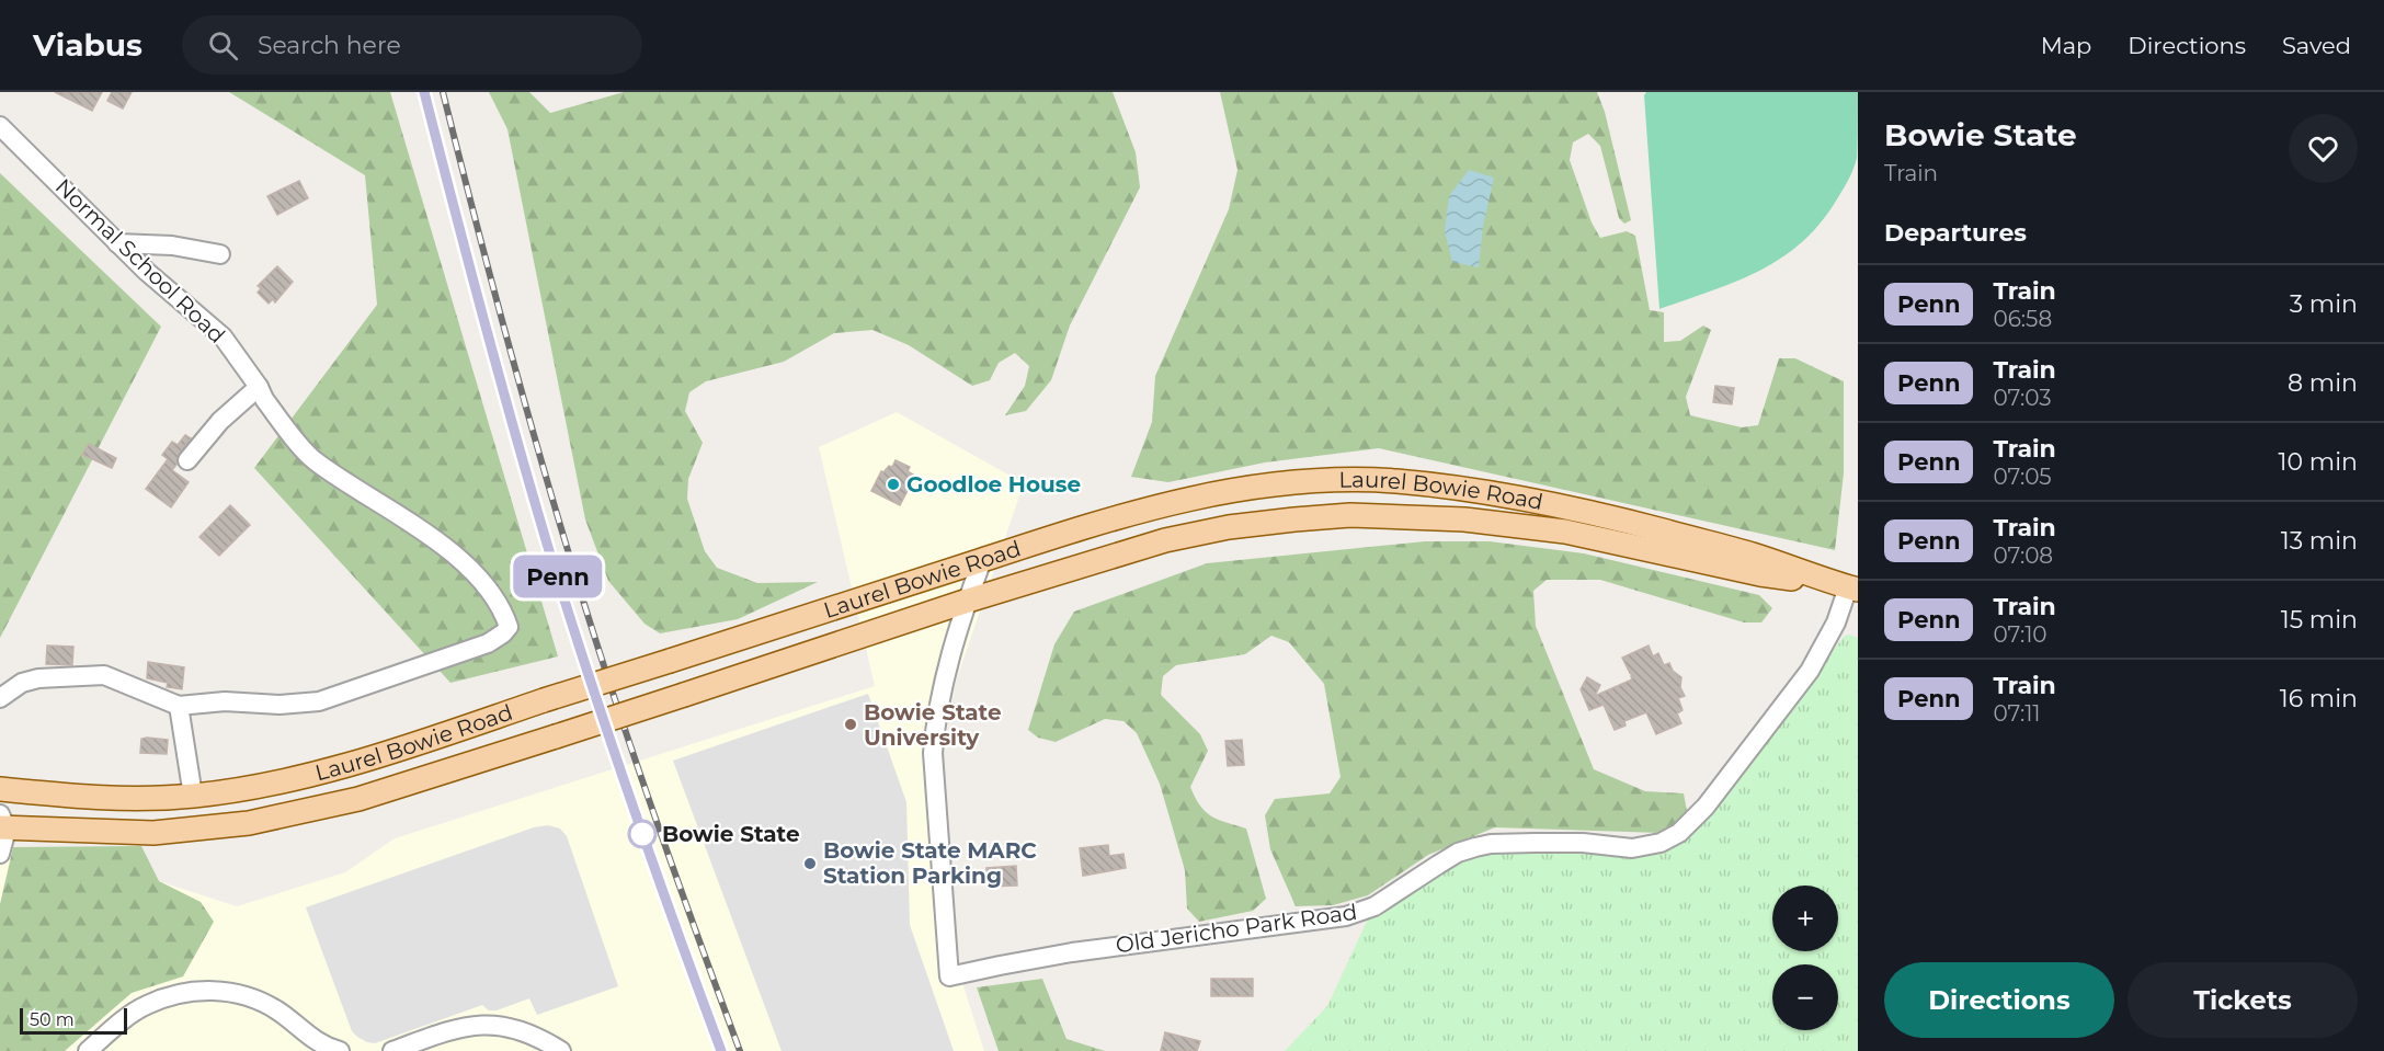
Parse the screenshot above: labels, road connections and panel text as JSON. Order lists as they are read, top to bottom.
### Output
{
  "streets": {
    "main road": ["Laurel Bowie Road"],
    "street": ["Normal School Road", "Old Jericho Park Road"]
  },
  "crossings": [
    ["Laurel Bowie Road", "Old Jericho Park Road"]
  ],
  "places": [
    "Goodloe House",
    "Bowie State University",
    "Bowie State",
    "Bowie State MARC Station Parking"
  ],
  "scale_bar": "50 m",
  "page": {
    "header": "Viabus",
    "search": "Search here",
    "nav": ["Map", "Directions", "Saved"],
    "on_map": "Penn",
    "heading": [
      ["Bowie State", "Train"],
      "Departures"
    ],
    "list": [
      {
        "mark": "Penn",
        "name": "Train",
        "note": "06:58",
        "value": "3 min"
      },
      {
        "mark": "Penn",
        "name": "Train",
        "note": "07:03",
        "value": "8 min"
      },
      {
        "mark": "Penn",
        "name": "Train",
        "note": "07:05",
        "value": "10 min"
      },
      {
        "mark": "Penn",
        "name": "Train",
        "note": "07:08",
        "value": "13 min"
      },
      {
        "mark": "Penn",
        "name": "Train",
        "note": "07:10",
        "value": "15 min"
      },
      {
        "mark": "Penn",
        "name": "Train",
        "note": "07:11",
        "value": "16 min"
      }
    ],
    "map_buttons": ["+", "−"],
    "buttons": ["Directions", "Tickets"],
    "scale": "50 m"
  }
}
